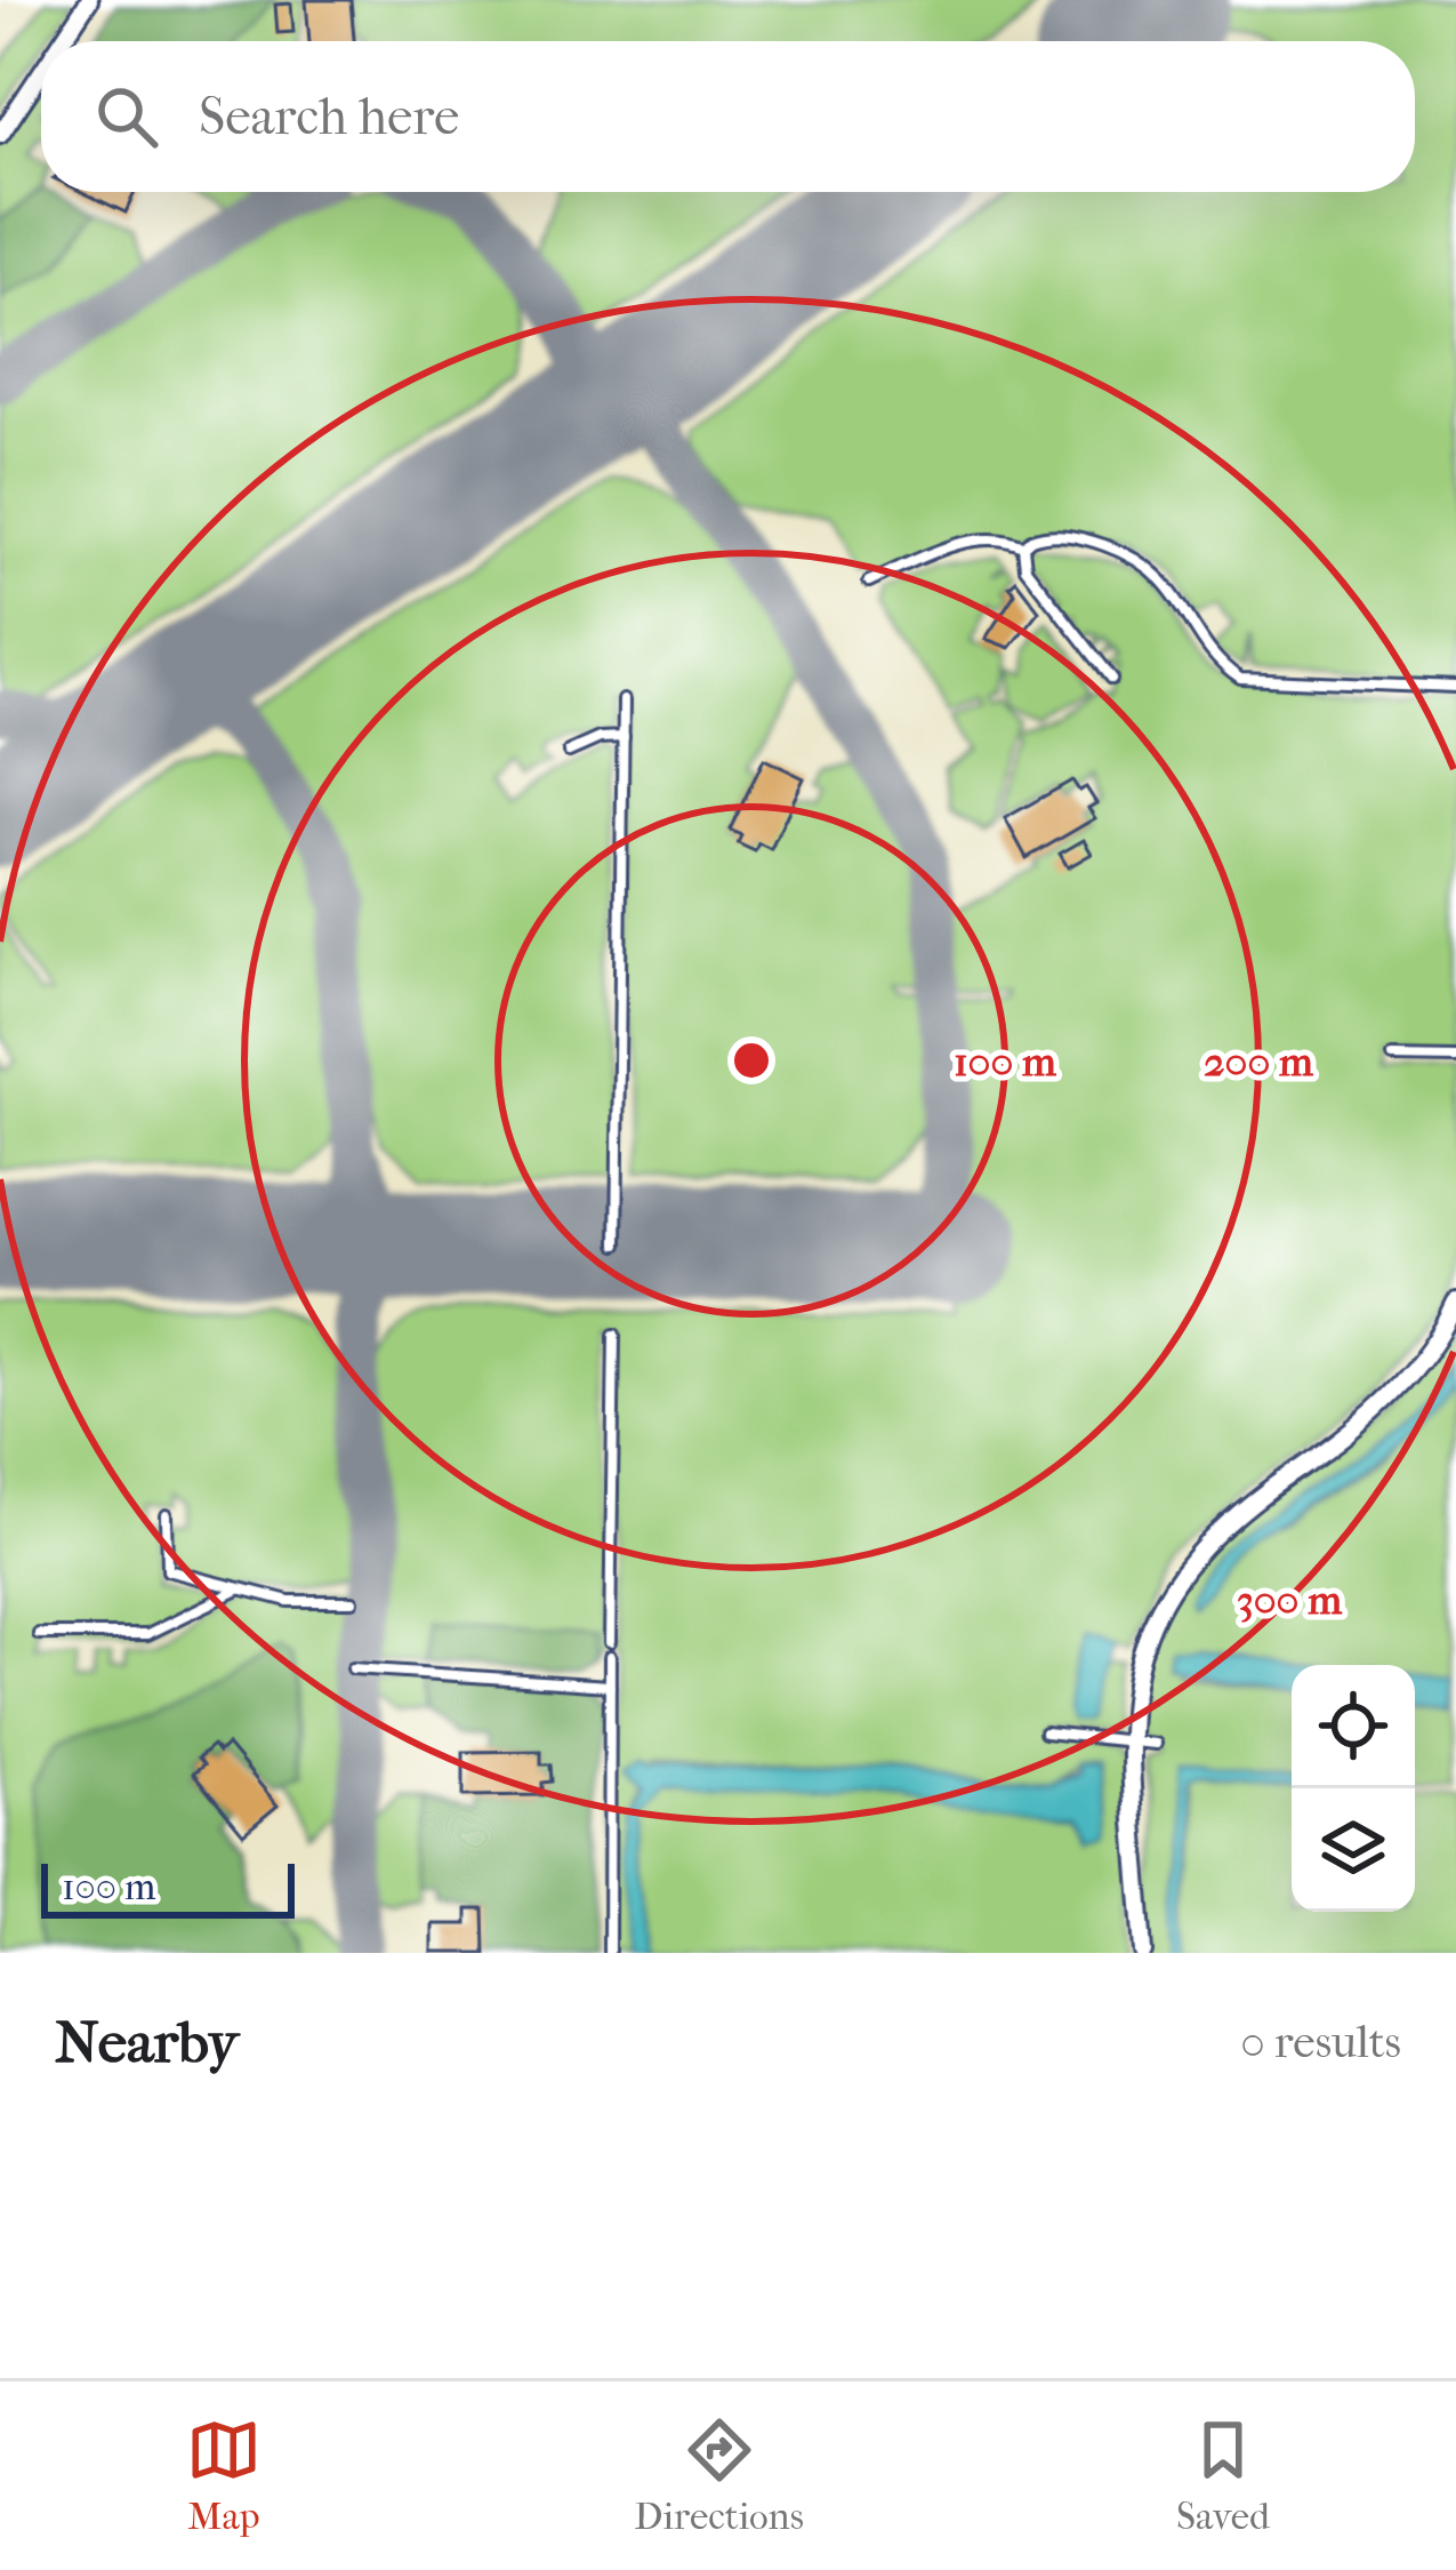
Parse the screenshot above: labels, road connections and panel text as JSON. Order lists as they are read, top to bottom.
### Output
{
  "scale_bar": "100 m",
  "page": {
    "search": "Search here",
    "scale": "100 m",
    "heading": ["Nearby", "0 results"],
    "nav": ["Map", "Directions", "Saved"]
  },
  "rings": ["100 m", "200 m", "300 m"]
}
